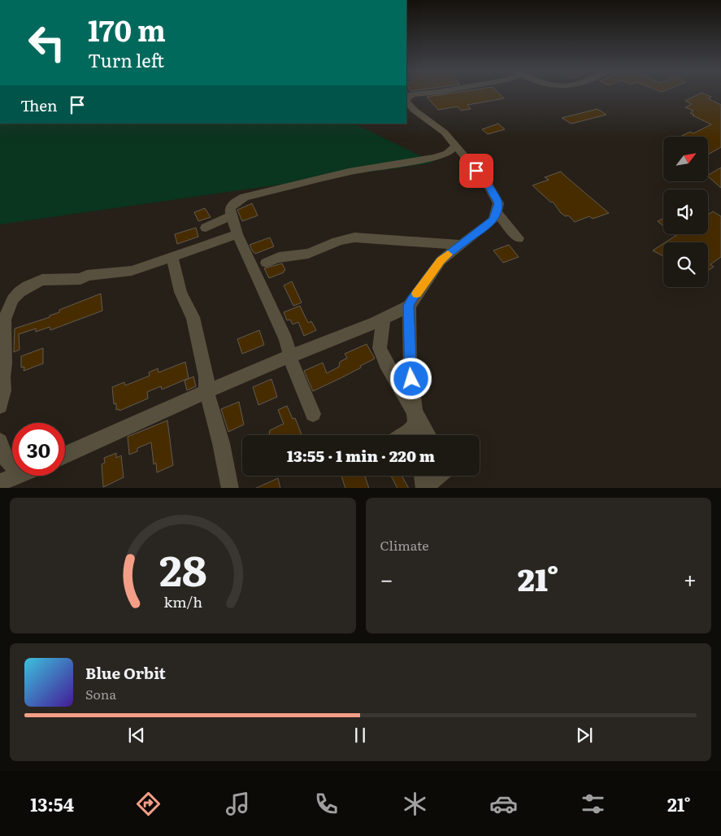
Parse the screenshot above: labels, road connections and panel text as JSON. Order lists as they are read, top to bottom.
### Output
{
  "north": "top right",
  "page": {
    "turn": ["170 m", "Turn left"],
    "then": "Then",
    "limit": "30",
    "trip": "13:55 · 1 min · 220 m",
    "tile": "Climate",
    "heat": ["−", "21°", "+"],
    "song": ["Blue Orbit", "Sona"],
    "tabs": ["13:54", "21°"],
    "gauge": ["28", "km/h"]
  }
}
